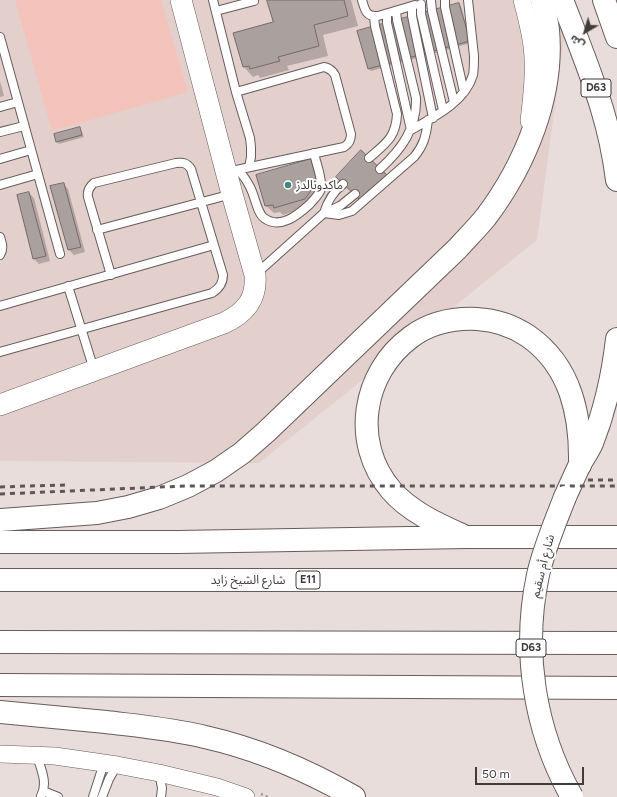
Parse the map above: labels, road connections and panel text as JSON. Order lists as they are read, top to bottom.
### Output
{
  "streets": {
    "main road": [
      "D63",
      "شارع أم سقيم",
      "شارع الشيخ زايد",
      "E11"
    ]
  },
  "places": ["ماكدونالدز"],
  "scale_bar": "50 m",
  "north": "bottom left"
}
